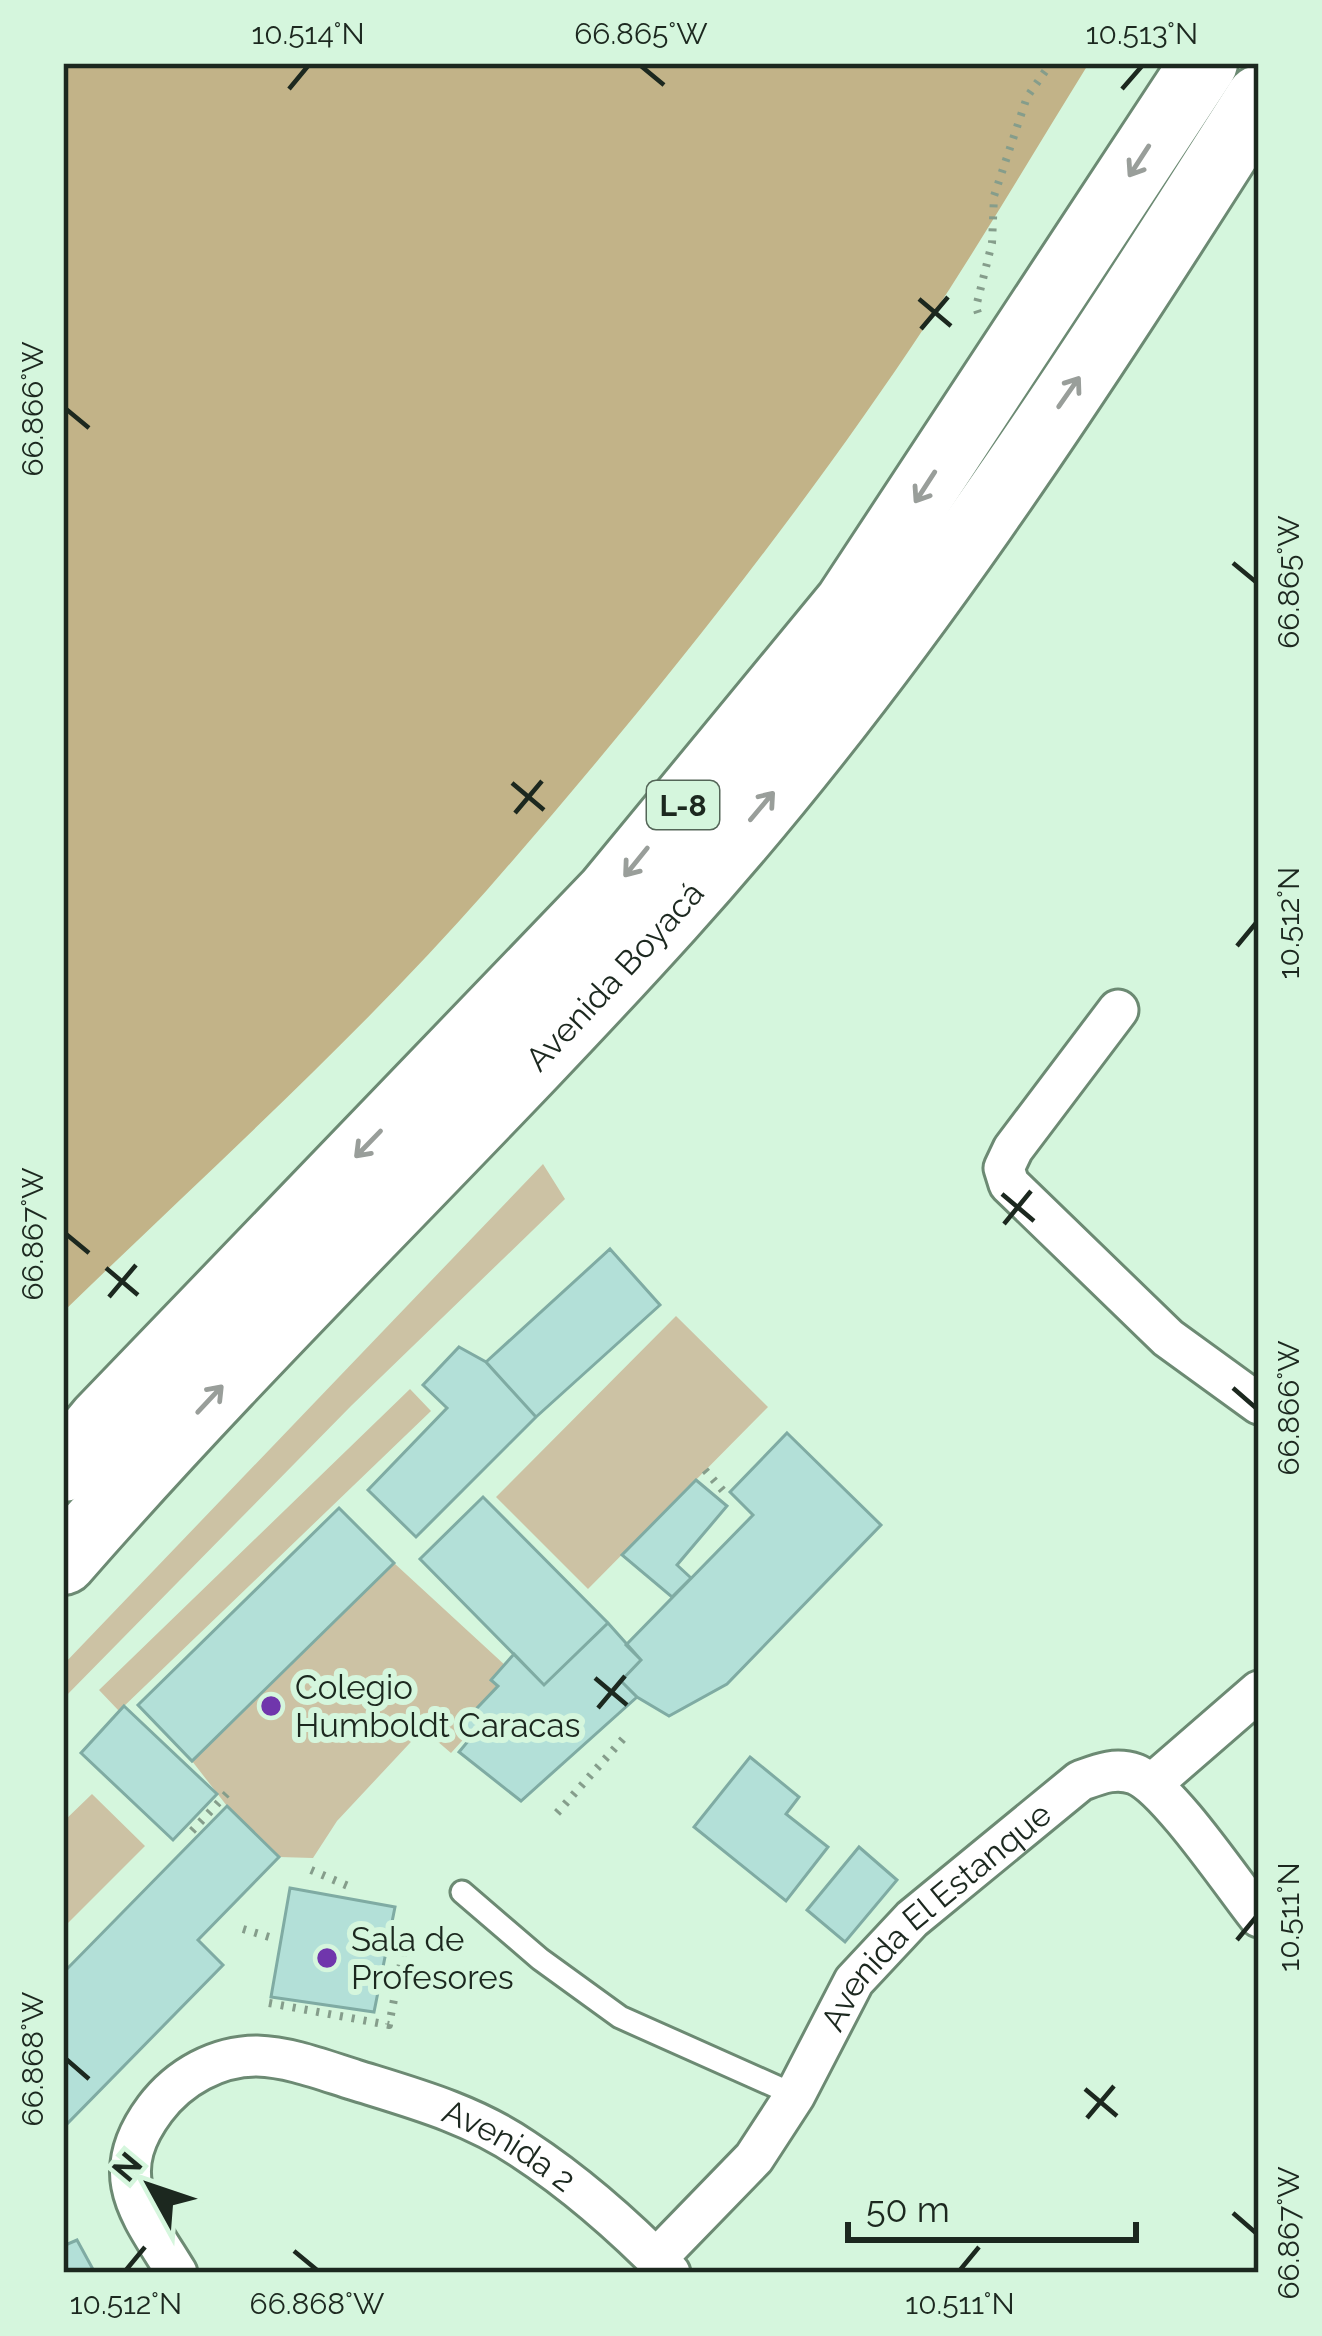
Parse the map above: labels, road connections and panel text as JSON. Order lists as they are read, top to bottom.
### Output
{
  "streets": {
    "highway": ["L-8", "Avenida Boyacá"],
    "street": ["Avenida El Estanque", "Avenida 2"]
  },
  "crossings": [
    ["Avenida El Estanque", "Avenida 2"]
  ],
  "places": ["Colegio Humboldt Caracas", "Sala de Profesores"],
  "scale_bar": "50 m",
  "north": "top left",
  "coordinates": [
    "10.514°N",
    "66.865°W",
    "10.513°N",
    "66.866°W",
    "10.512°N",
    "66.867°W",
    "10.511°N",
    "66.868°W"
  ]
}
